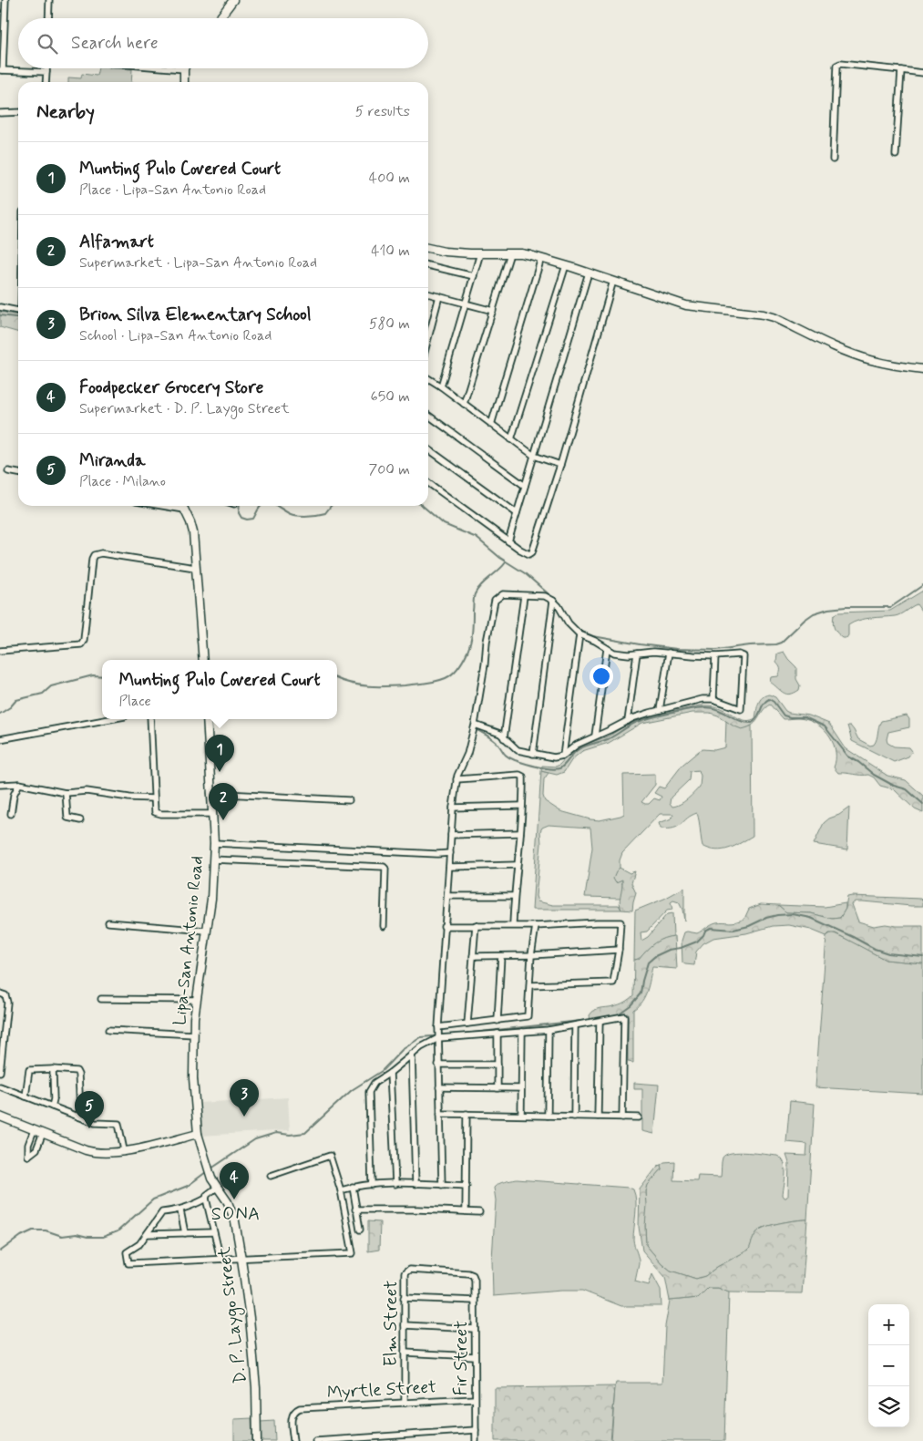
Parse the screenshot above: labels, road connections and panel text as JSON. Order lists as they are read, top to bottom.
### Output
{
  "streets": {
    "main road": ["Lipa-San Antonio Road", "D. P. Laygo Street"],
    "street": ["Elm Street", "Fir Street", "Myrtle Street"]
  },
  "crossings": [
    ["Lipa-San Antonio Road", "D. P. Laygo Street"],
    ["Elm Street", "Fir Street"],
    ["Elm Street", "Myrtle Street"],
    ["Fir Street", "Myrtle Street"]
  ],
  "districts": ["SONA"],
  "page": {
    "search": "Search here",
    "heading": ["Nearby", "5 results"],
    "list": [
      {
        "mark": "1",
        "name": "Munting Pulo Covered Court",
        "note": "Place · Lipa-San Antonio Road",
        "value": "400 m"
      },
      {
        "mark": "2",
        "name": "Alfamart",
        "note": "Supermarket · Lipa-San Antonio Road",
        "value": "410 m"
      },
      {
        "mark": "3",
        "name": "Brion Silva Elementary School",
        "note": "School · Lipa-San Antonio Road",
        "value": "580 m"
      },
      {
        "mark": "4",
        "name": "Foodpecker Grocery Store",
        "note": "Supermarket · D. P. Laygo Street",
        "value": "650 m"
      },
      {
        "mark": "5",
        "name": "Miranda",
        "note": "Place · Milano",
        "value": "700 m"
      }
    ],
    "popup": ["Munting Pulo Covered Court", "Place"],
    "pins": [
      "1",
      "2",
      "3",
      "5",
      "4"
    ],
    "map_buttons": ["+", "−"]
  }
}
